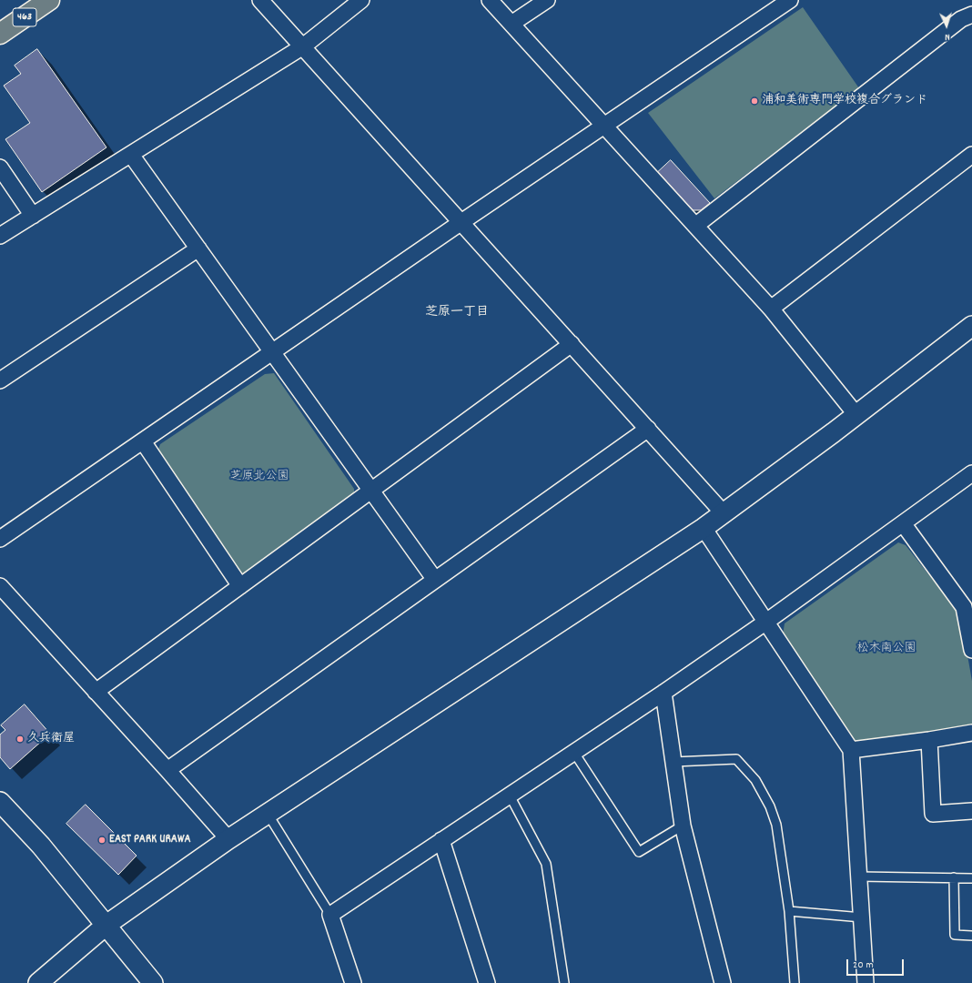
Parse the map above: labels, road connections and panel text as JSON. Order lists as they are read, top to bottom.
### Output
{
  "streets": {
    "highway": ["463"]
  },
  "districts": ["芝原一丁目"],
  "parks": ["芝原北公園", "松木南公園"],
  "places": ["浦和美術専門学校複合グランド", "久兵衛屋", "EAST PARK URAWA"],
  "scale_bar": "20 m",
  "north": "bottom"
}
